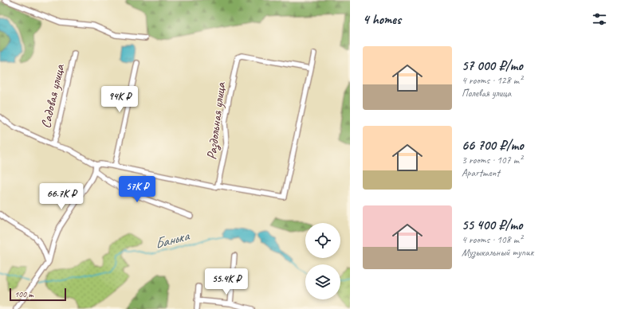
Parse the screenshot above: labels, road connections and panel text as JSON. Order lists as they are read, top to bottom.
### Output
{
  "streets": {
    "street": ["Садовая улица", "Раздольная улица"]
  },
  "water": ["Банька"],
  "scale_bar": "100 m",
  "page": {
    "heading": "4 homes",
    "list": [
      {
        "name": "57 000 ₽/mo",
        "note": "4 rooms · 128 m² · Полевая улица"
      },
      {
        "name": "66 700 ₽/mo",
        "note": "3 rooms · 107 m² · Apartment"
      },
      {
        "name": "55 400 ₽/mo",
        "note": "4 rooms · 108 m² · Музыкальный тупик"
      }
    ],
    "price": [
      "94K ₽",
      "57K ₽",
      "66.7K ₽",
      "55.4K ₽"
    ],
    "scale": "100 m"
  }
}
